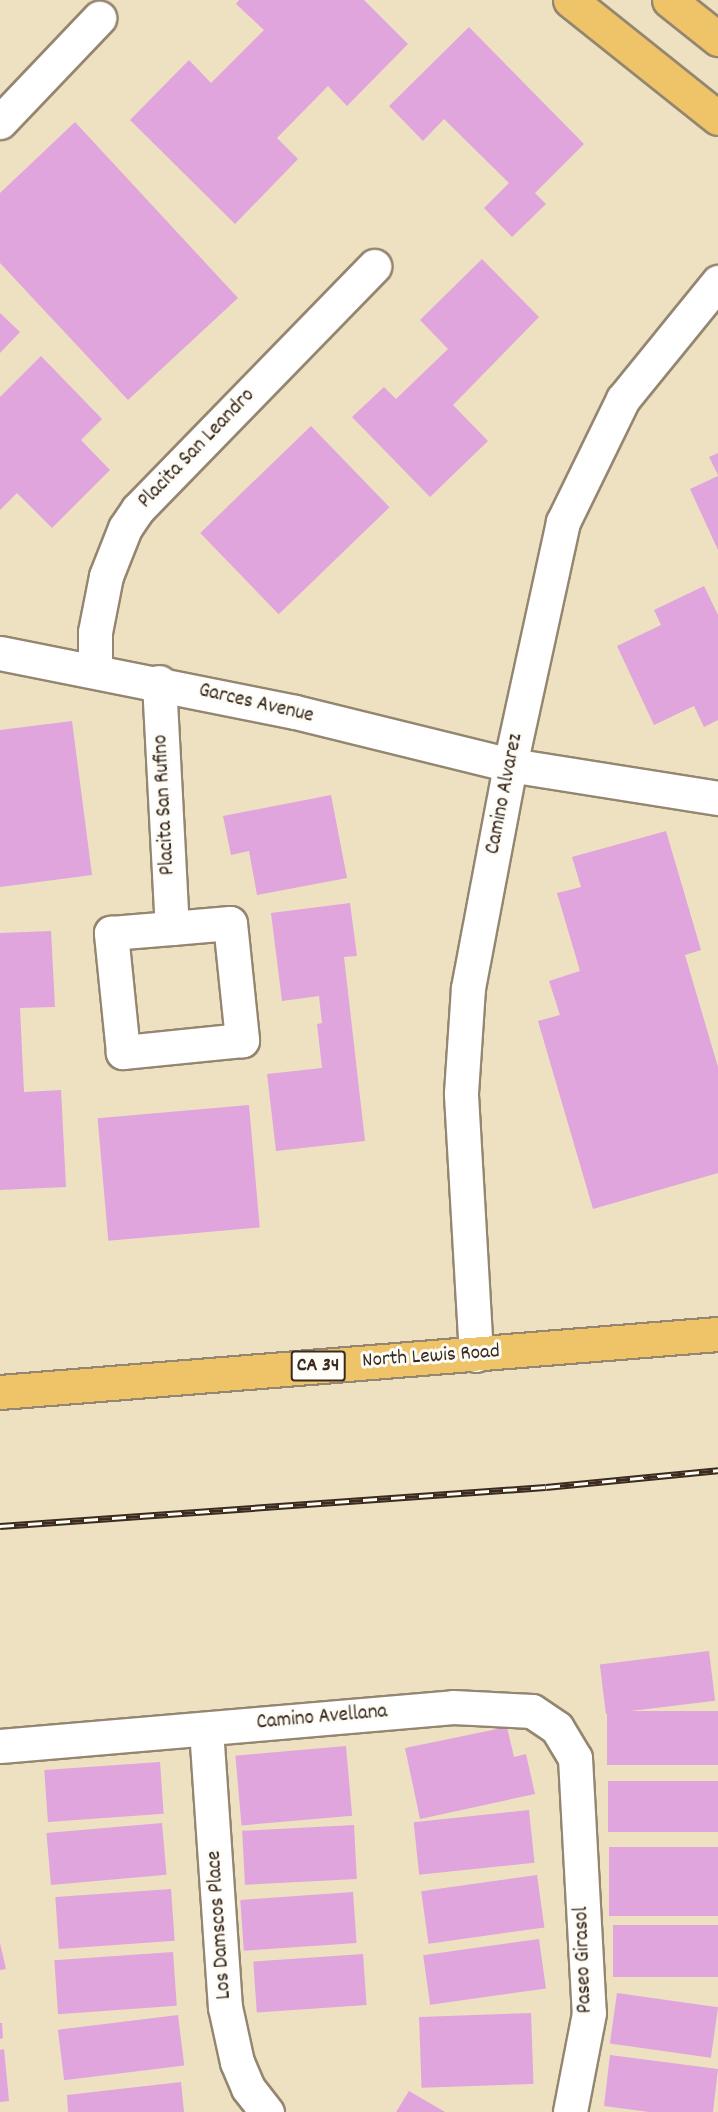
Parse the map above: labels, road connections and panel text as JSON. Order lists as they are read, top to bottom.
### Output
{
  "streets": {
    "main road": ["North Lewis Road", "CA 34"],
    "street": [
      "Placita San Leandro",
      "Garces Avenue",
      "Camino Alvarez",
      "Placita San Rufino",
      "Camino Avellana",
      "Los Damscos Place",
      "Paseo Girasol"
    ]
  },
  "crossings": [
    ["Placita San Leandro", "Garces Avenue"],
    ["Garces Avenue", "Camino Alvarez"],
    ["Garces Avenue", "Placita San Rufino"],
    ["Camino Alvarez", "North Lewis Road"],
    ["Camino Avellana", "Los Damscos Place"],
    ["Camino Avellana", "Paseo Girasol"]
  ]
}
